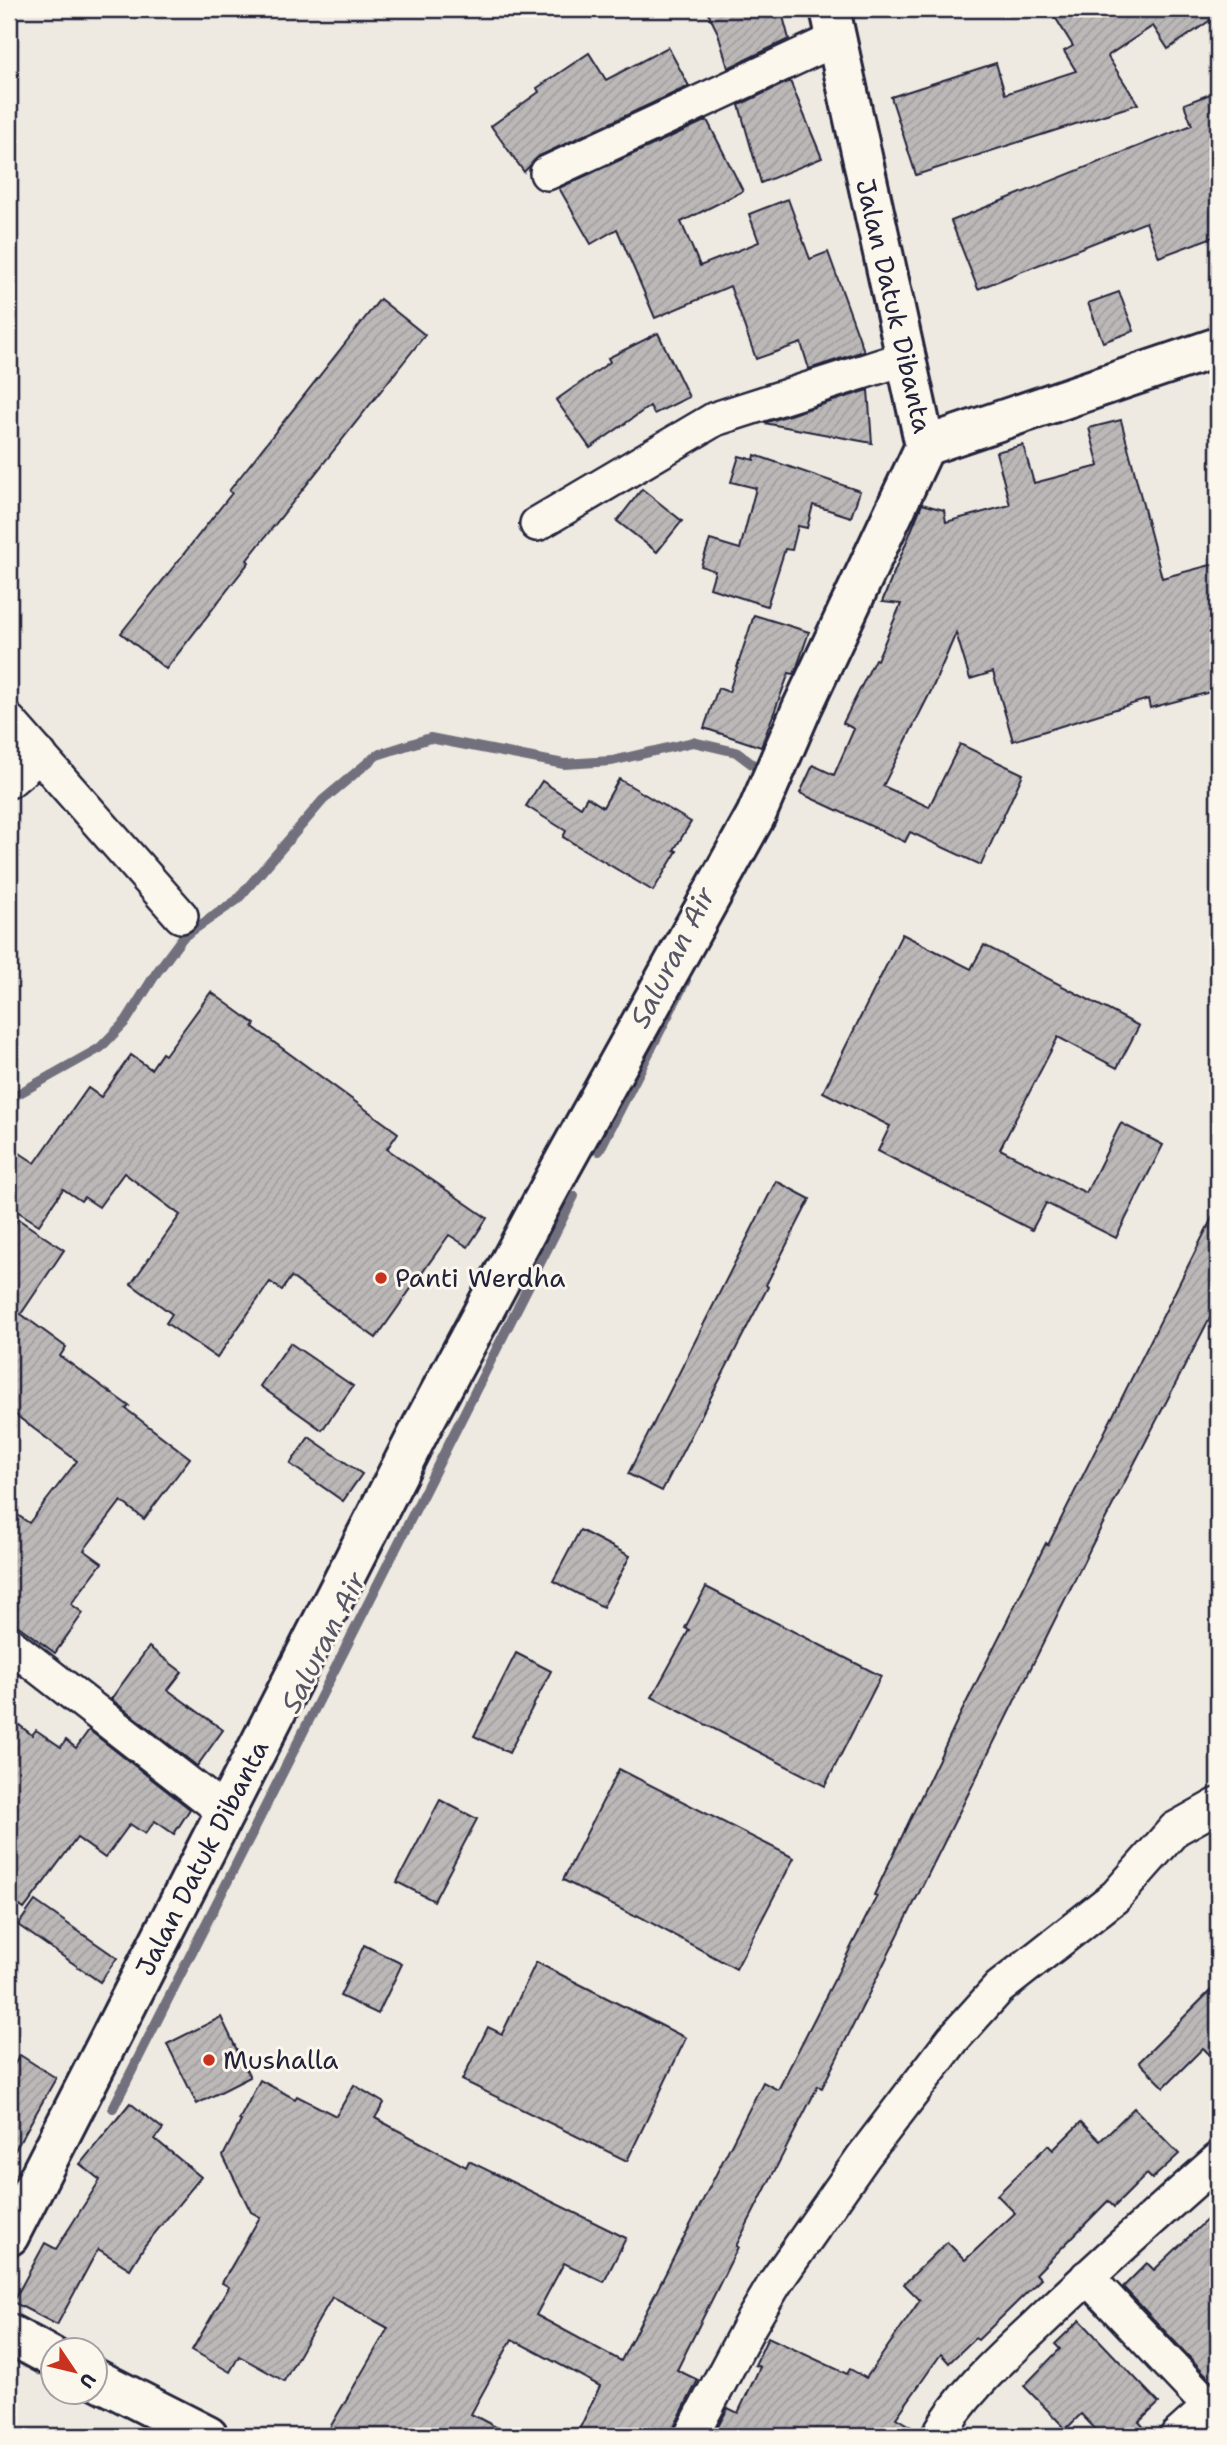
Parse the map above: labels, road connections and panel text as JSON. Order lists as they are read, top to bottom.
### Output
{
  "streets": {
    "main road": ["Jalan Datuk Dibanta"]
  },
  "water": ["Saluran Air"],
  "places": ["Panti Werdha", "Mushalla"],
  "north": "bottom right"
}
